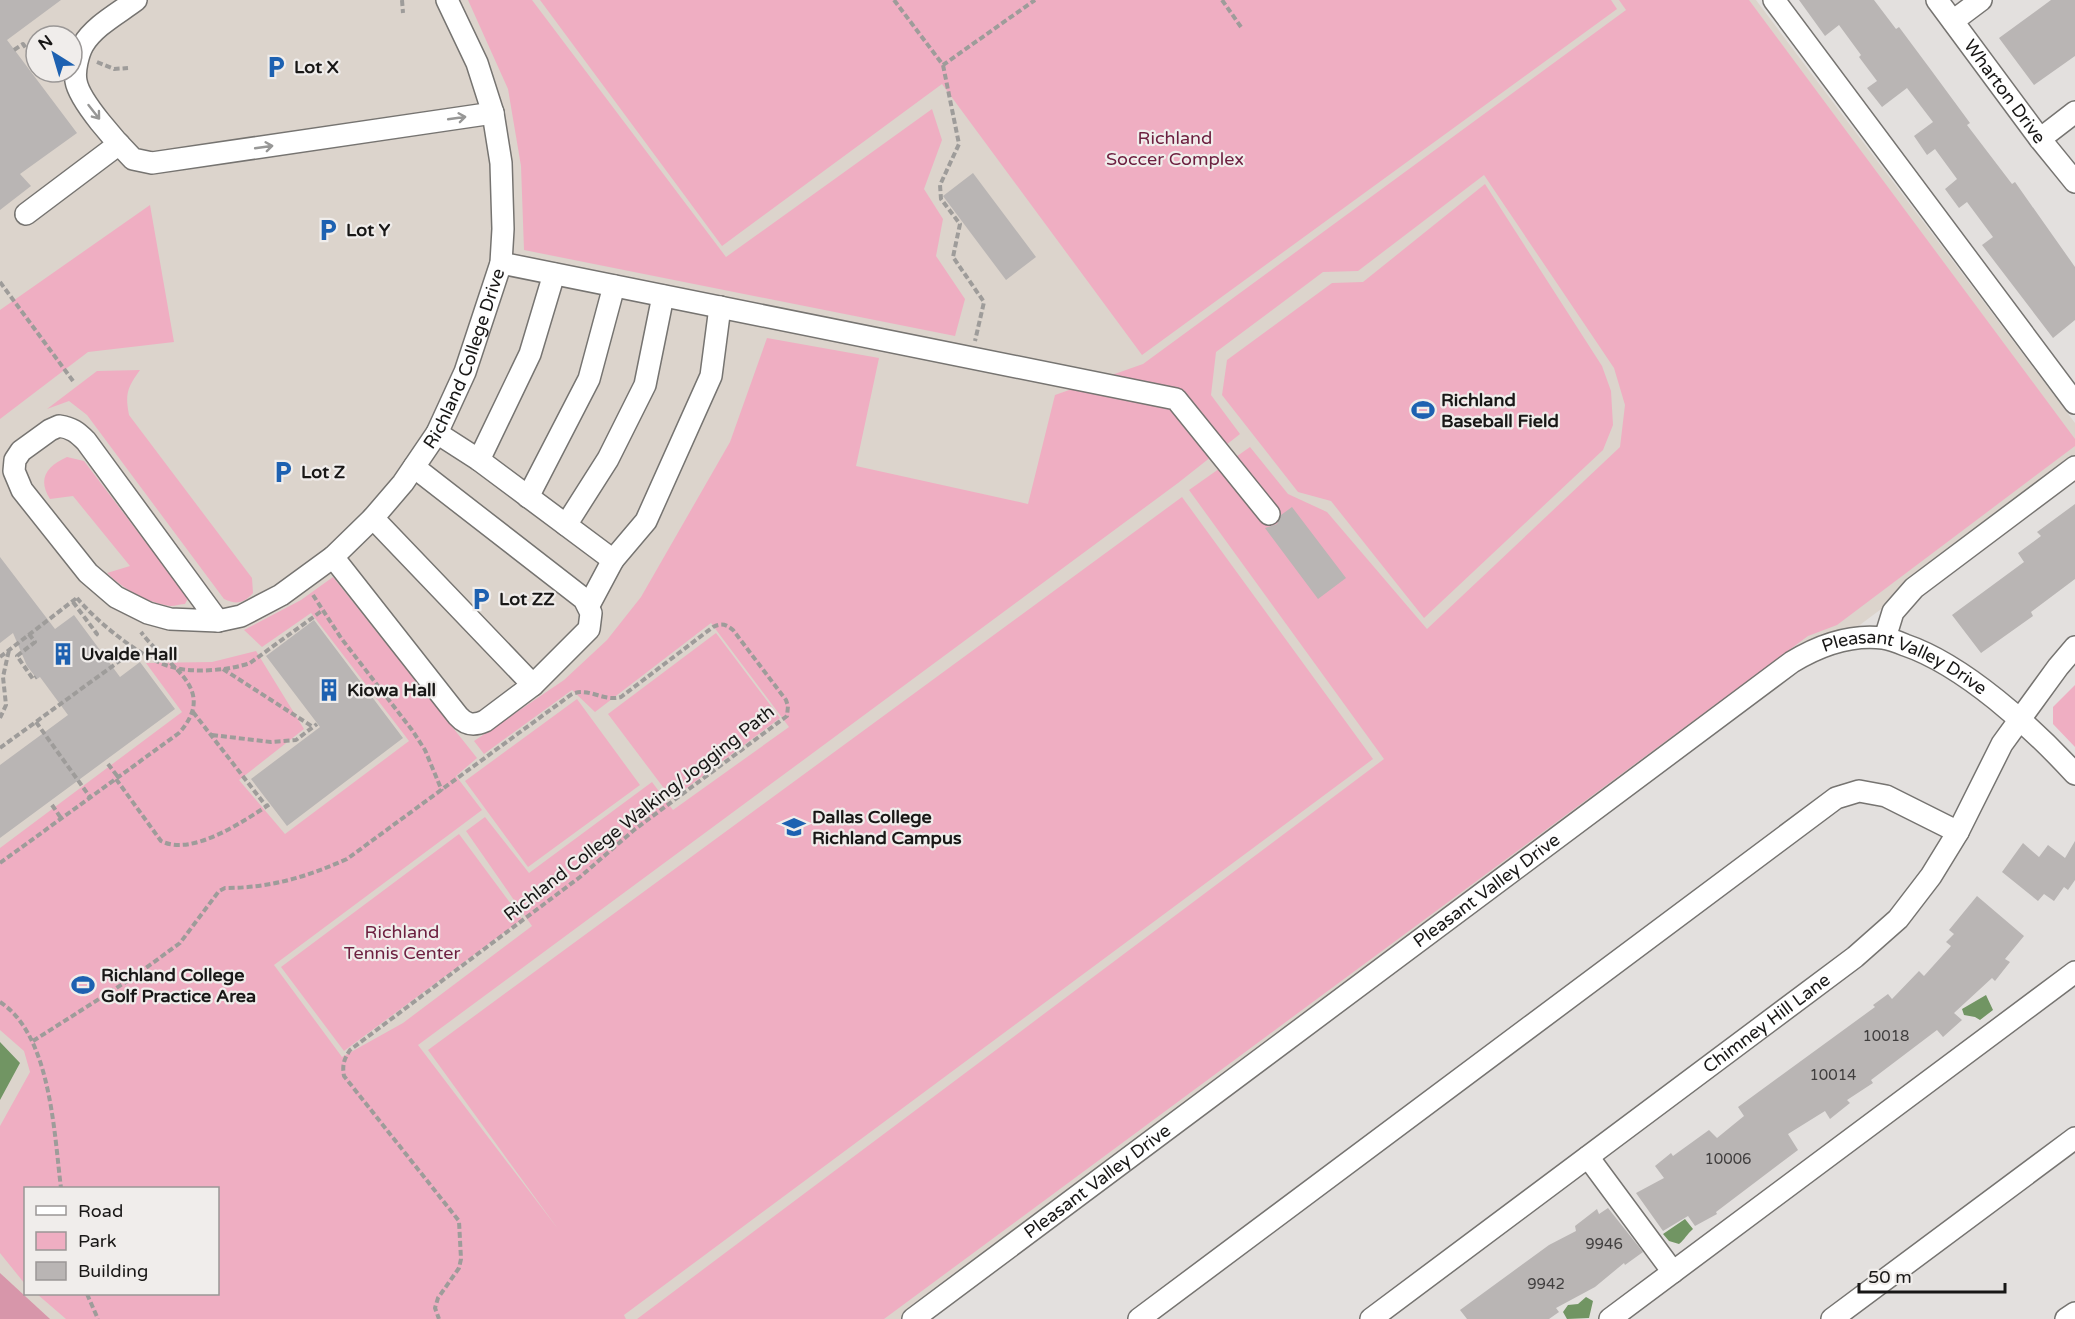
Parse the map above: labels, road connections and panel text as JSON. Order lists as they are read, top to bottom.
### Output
{
  "streets": {
    "street": [
      "Wharton Drive",
      "Richland College Drive",
      "Pleasant Valley Drive",
      "Chimney Hill Lane"
    ],
    "path": ["Richland College Walking/Jogging Path"]
  },
  "crossings": [
    ["Pleasant Valley Drive", "Chimney Hill Lane"]
  ],
  "parks": ["Richland Soccer Complex", "Richland Tennis Center"],
  "places": {
    "parking": [
      "Lot X",
      "Lot Y",
      "Lot Z",
      "Lot ZZ"
    ],
    "sports": ["Richland Baseball Field", "Richland College Golf Practice Area"],
    "building": ["Uvalde Hall", "Kiowa Hall"],
    "school or university": ["Dallas College Richland Campus"]
  },
  "house_numbers": [
    "10018",
    "10014",
    "10006",
    "9946",
    "9942"
  ],
  "legend": ["Road", "Park", "Building"],
  "scale_bar": "50 m",
  "north": "top left"
}
